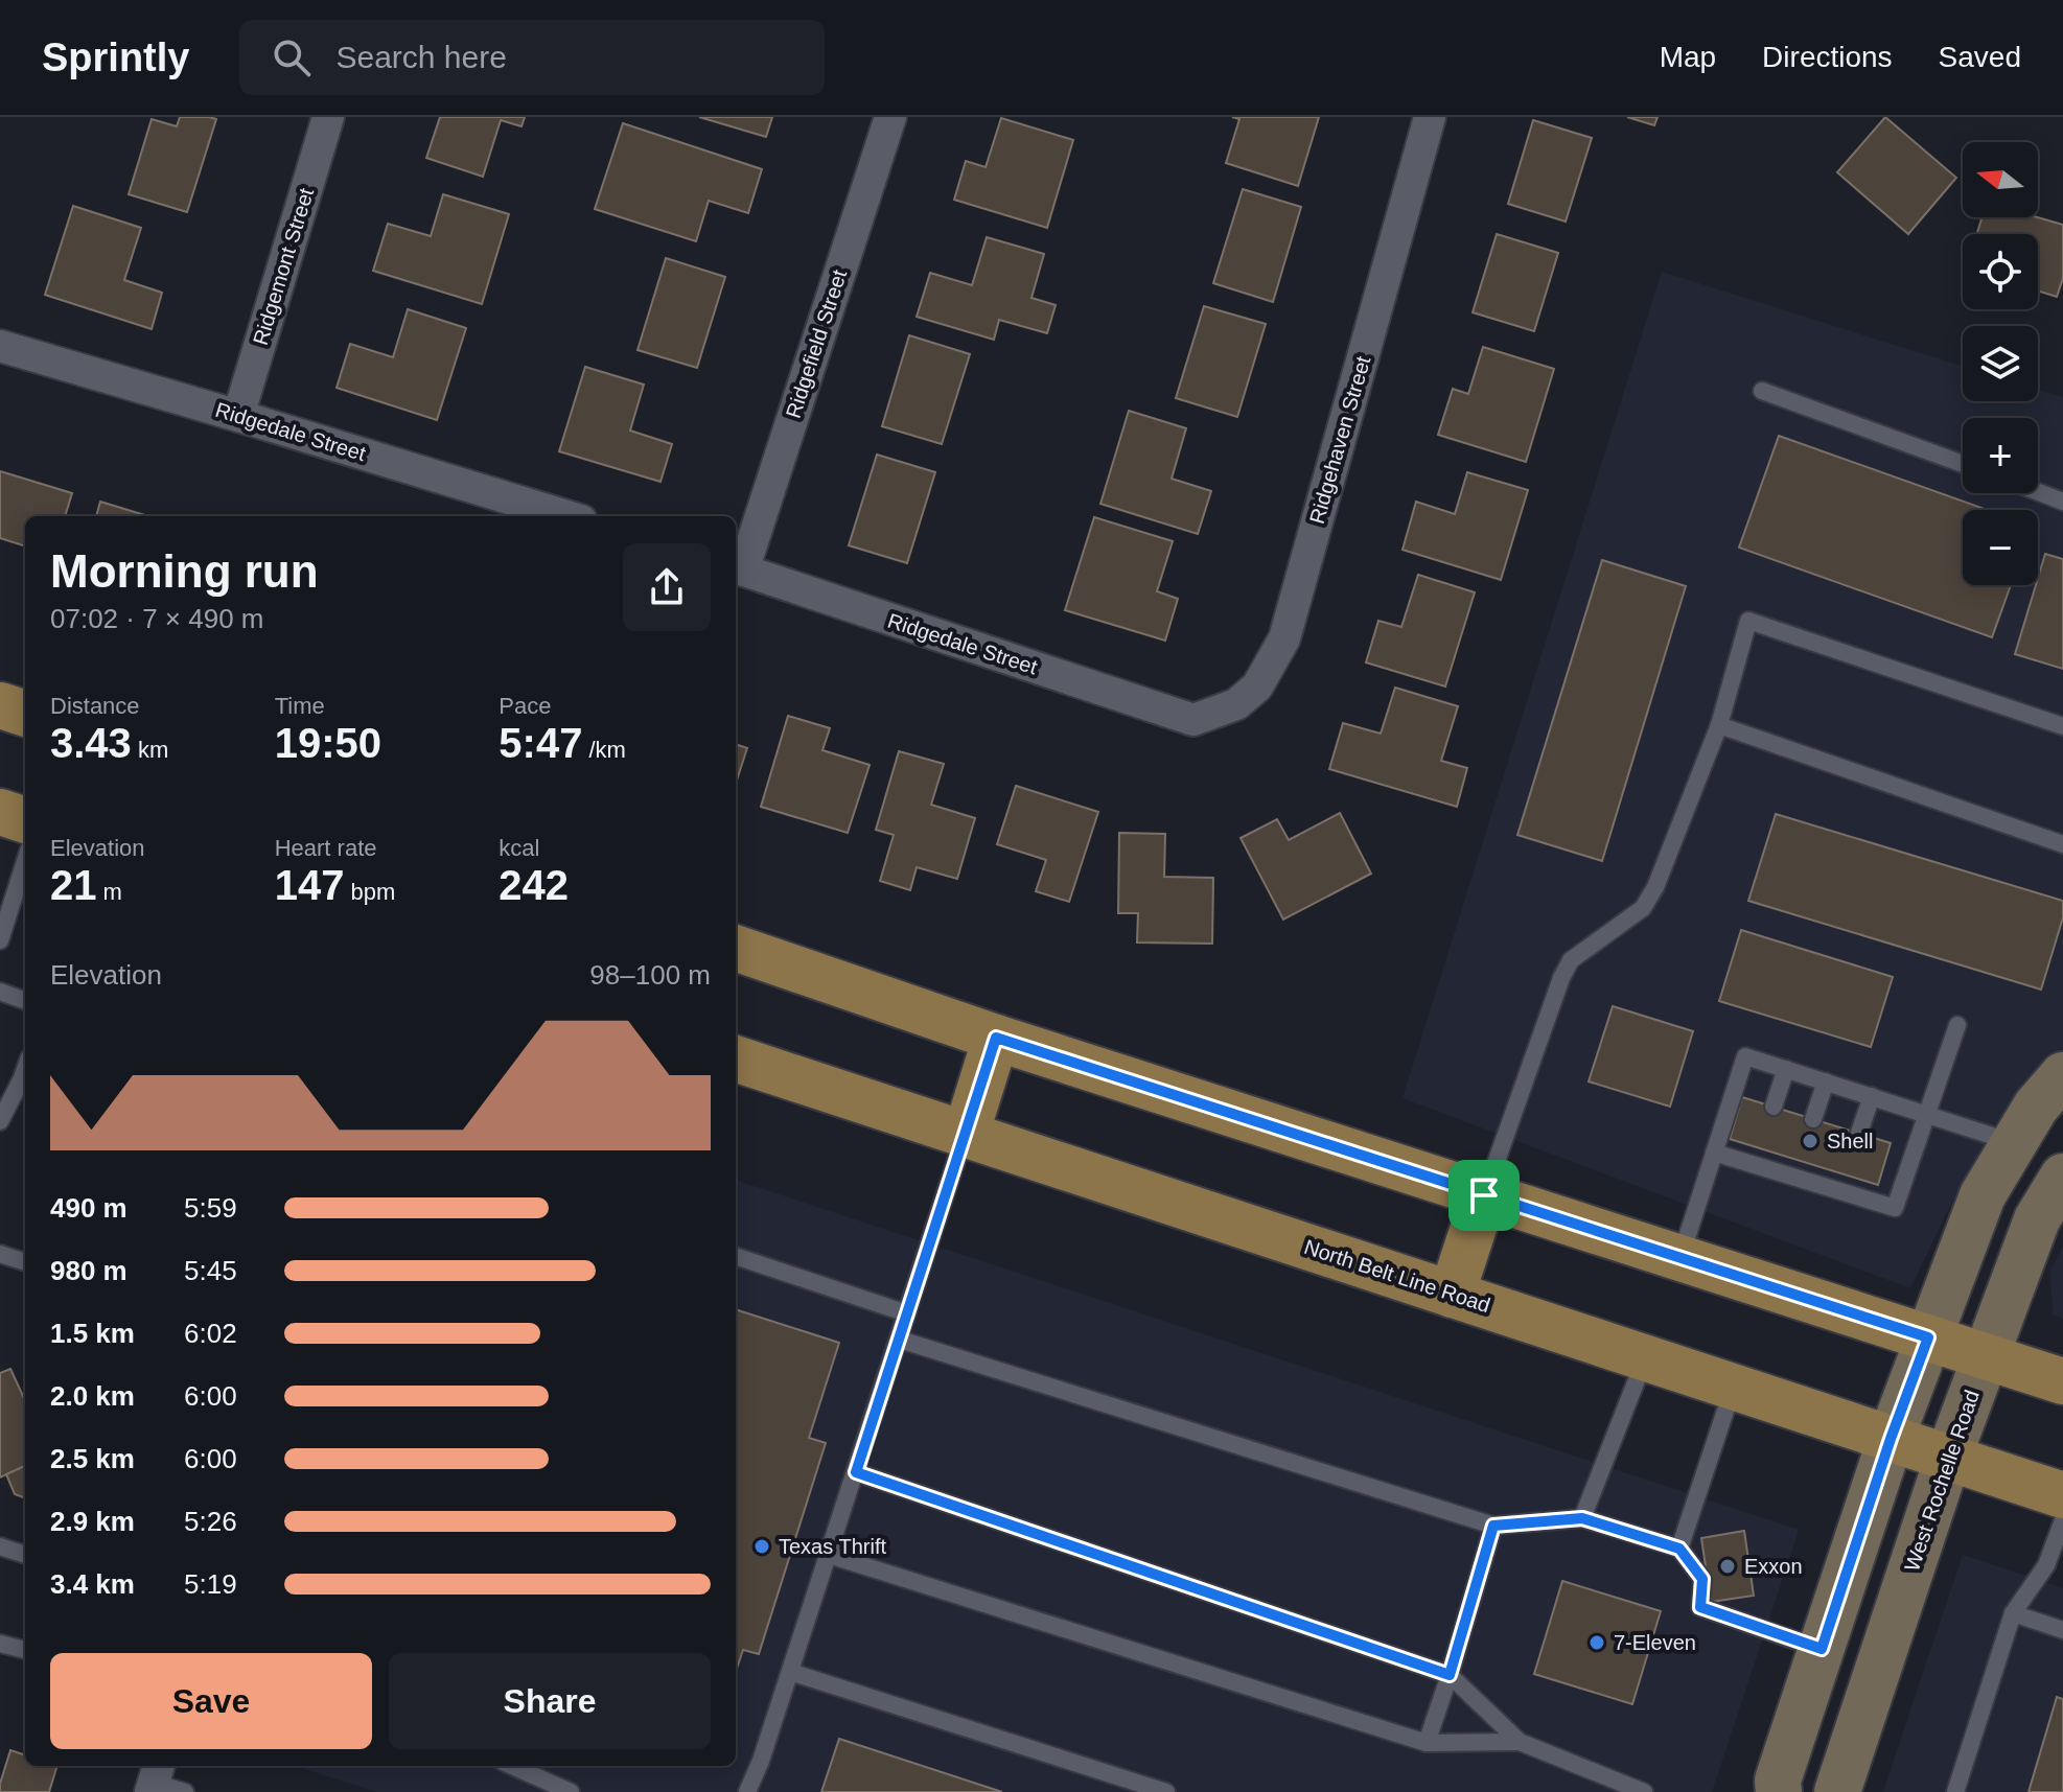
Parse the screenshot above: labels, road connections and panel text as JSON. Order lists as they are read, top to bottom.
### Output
{
  "streets": {
    "main road": ["North Belt Line Road"],
    "street": [
      "Ridgemont Street",
      "Ridgefield Street",
      "Ridgedale Street",
      "Ridgehaven Street",
      "West Rochelle Road"
    ]
  },
  "crossings": [
    ["Ridgemont Street", "Ridgedale Street"],
    ["Ridgefield Street", "Ridgedale Street"],
    ["Ridgedale Street", "Ridgehaven Street"],
    ["North Belt Line Road", "West Rochelle Road"]
  ],
  "places": [
    "Shell",
    "Texas Thrift",
    "Exxon",
    "7-Eleven"
  ],
  "north": "left",
  "page": {
    "header": "Sprintly",
    "search": "Search here",
    "nav": ["Map", "Directions", "Saved"],
    "map_buttons": ["+", "−"],
    "heading": ["Morning run", "07:02 · 7 × 490 m"],
    "stats": [
      ["Distance", "3.43 km"],
      ["Time", "19:50"],
      ["Pace", "5:47 /km"],
      ["Elevation", "21 m"],
      ["Heart rate", "147 bpm"],
      ["kcal", "242"]
    ],
    "chart": ["Elevation", "98–100 m"],
    "list": [
      {
        "name": "490 m",
        "note": "5:59"
      },
      {
        "name": "980 m",
        "note": "5:45"
      },
      {
        "name": "1.5 km",
        "note": "6:02"
      },
      {
        "name": "2.0 km",
        "note": "6:00"
      },
      {
        "name": "2.5 km",
        "note": "6:00"
      },
      {
        "name": "2.9 km",
        "note": "5:26"
      },
      {
        "name": "3.4 km",
        "note": "5:19"
      }
    ],
    "buttons": ["Save", "Share"]
  }
}
